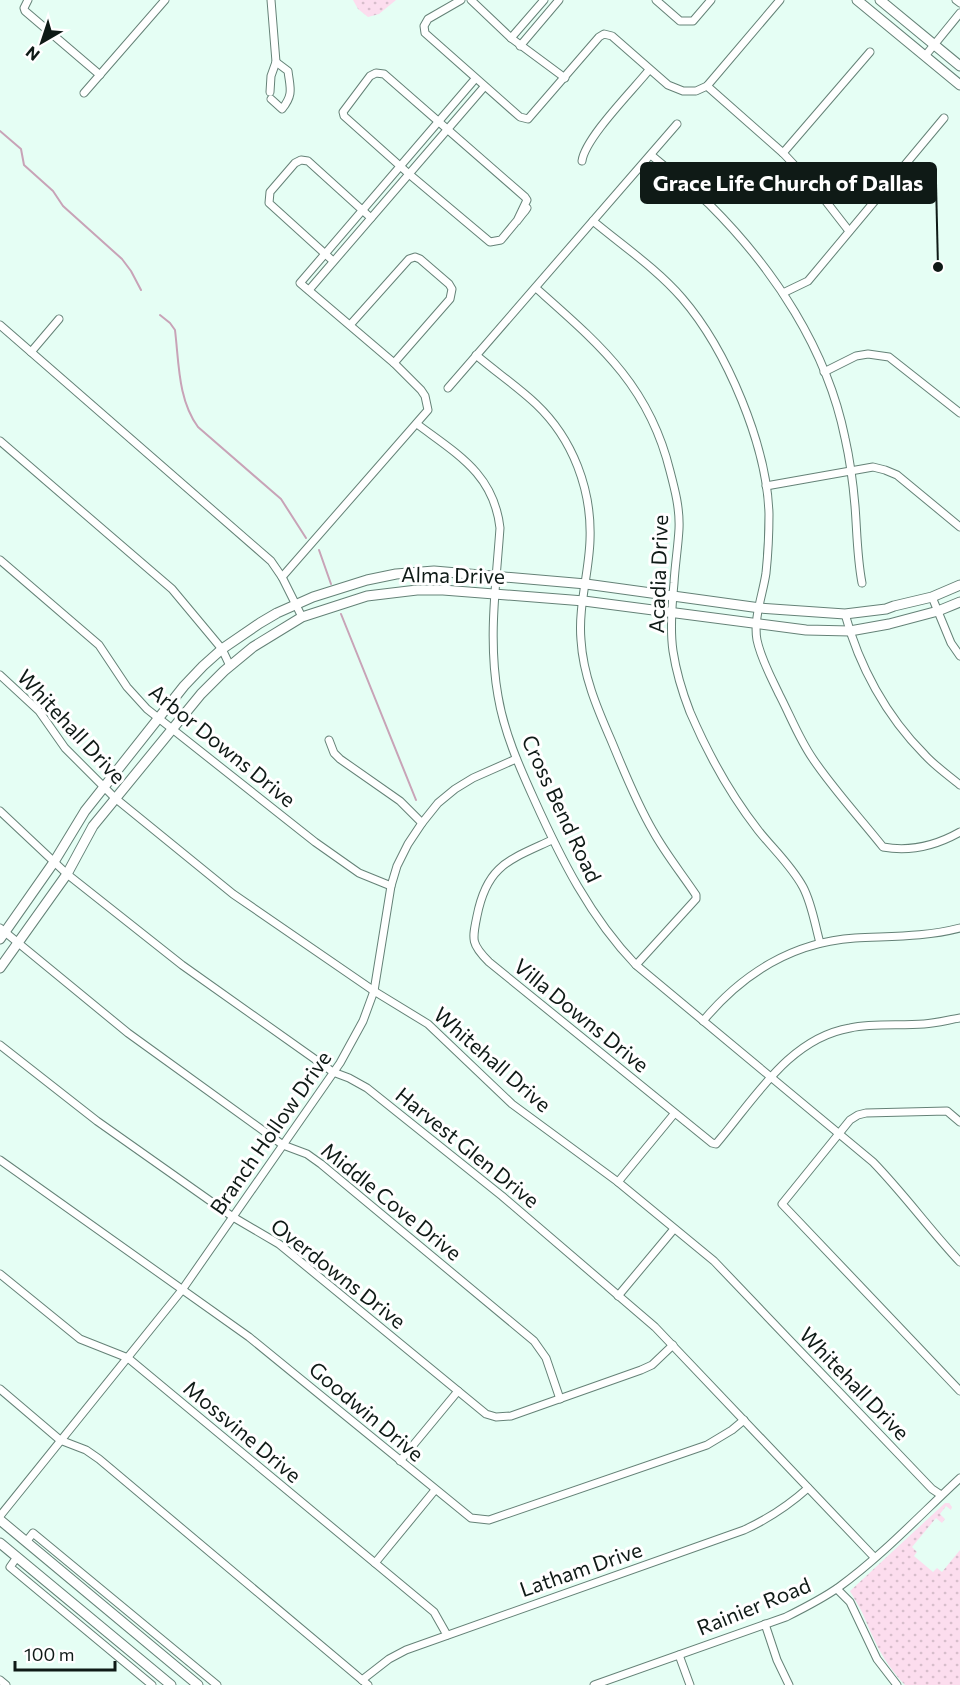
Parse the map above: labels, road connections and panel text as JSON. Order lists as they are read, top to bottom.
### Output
{
  "streets": {
    "main road": ["Alma Drive"],
    "street": [
      "Acadia Drive",
      "Whitehall Drive",
      "Arbor Downs Drive",
      "Cross Bend Road",
      "Villa Downs Drive",
      "Branch Hollow Drive",
      "Harvest Glen Drive",
      "Middle Cove Drive",
      "Overdowns Drive",
      "Goodwin Drive",
      "Mossvine Drive",
      "Latham Drive",
      "Rainier Road"
    ]
  },
  "crossings": [
    ["Acadia Drive", "Alma Drive"],
    ["Alma Drive", "Whitehall Drive"],
    ["Alma Drive", "Arbor Downs Drive"],
    ["Alma Drive", "Cross Bend Road"],
    ["Alma Drive", "Harvest Glen Drive"],
    ["Alma Drive", "Middle Cove Drive"],
    ["Whitehall Drive", "Branch Hollow Drive"],
    ["Whitehall Drive", "Rainier Road"],
    ["Arbor Downs Drive", "Branch Hollow Drive"],
    ["Cross Bend Road", "Villa Downs Drive"],
    ["Cross Bend Road", "Branch Hollow Drive"],
    ["Branch Hollow Drive", "Harvest Glen Drive"],
    ["Branch Hollow Drive", "Middle Cove Drive"],
    ["Branch Hollow Drive", "Overdowns Drive"],
    ["Branch Hollow Drive", "Goodwin Drive"],
    ["Branch Hollow Drive", "Mossvine Drive"],
    ["Harvest Glen Drive", "Overdowns Drive"],
    ["Harvest Glen Drive", "Goodwin Drive"],
    ["Harvest Glen Drive", "Latham Drive"],
    ["Harvest Glen Drive", "Rainier Road"],
    ["Middle Cove Drive", "Overdowns Drive"],
    ["Mossvine Drive", "Latham Drive"]
  ],
  "places": ["Grace Life Church of Dallas"],
  "scale_bar": "100 m",
  "north": "bottom left"
}
